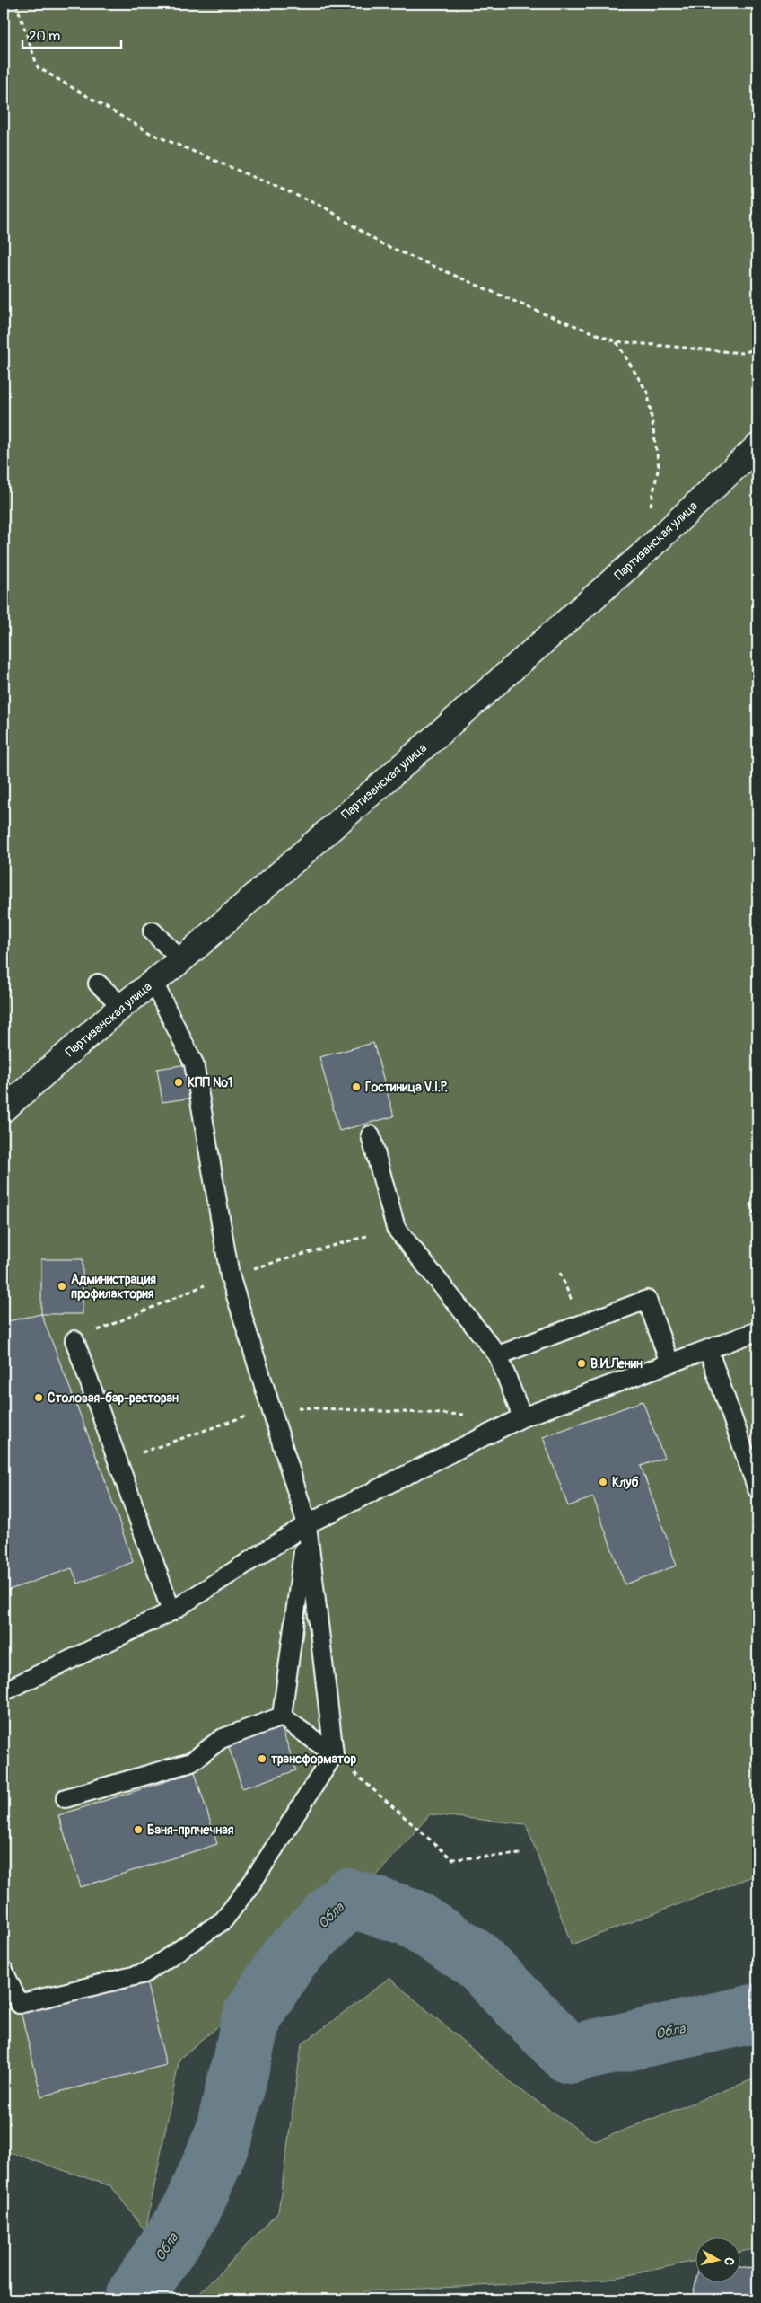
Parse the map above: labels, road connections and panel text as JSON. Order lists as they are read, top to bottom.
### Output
{
  "streets": {
    "street": ["Партизанская улица"]
  },
  "water": ["Обла"],
  "places": [
    "КПП №1",
    "Гостиница V.I.P.",
    "Администрация профилактория",
    "В.И.Ленин",
    "Столовая-бар-ресторан",
    "Клуб",
    "трансформатор",
    "Баня-прпчечная"
  ],
  "scale_bar": "20 m",
  "north": "right"
}
